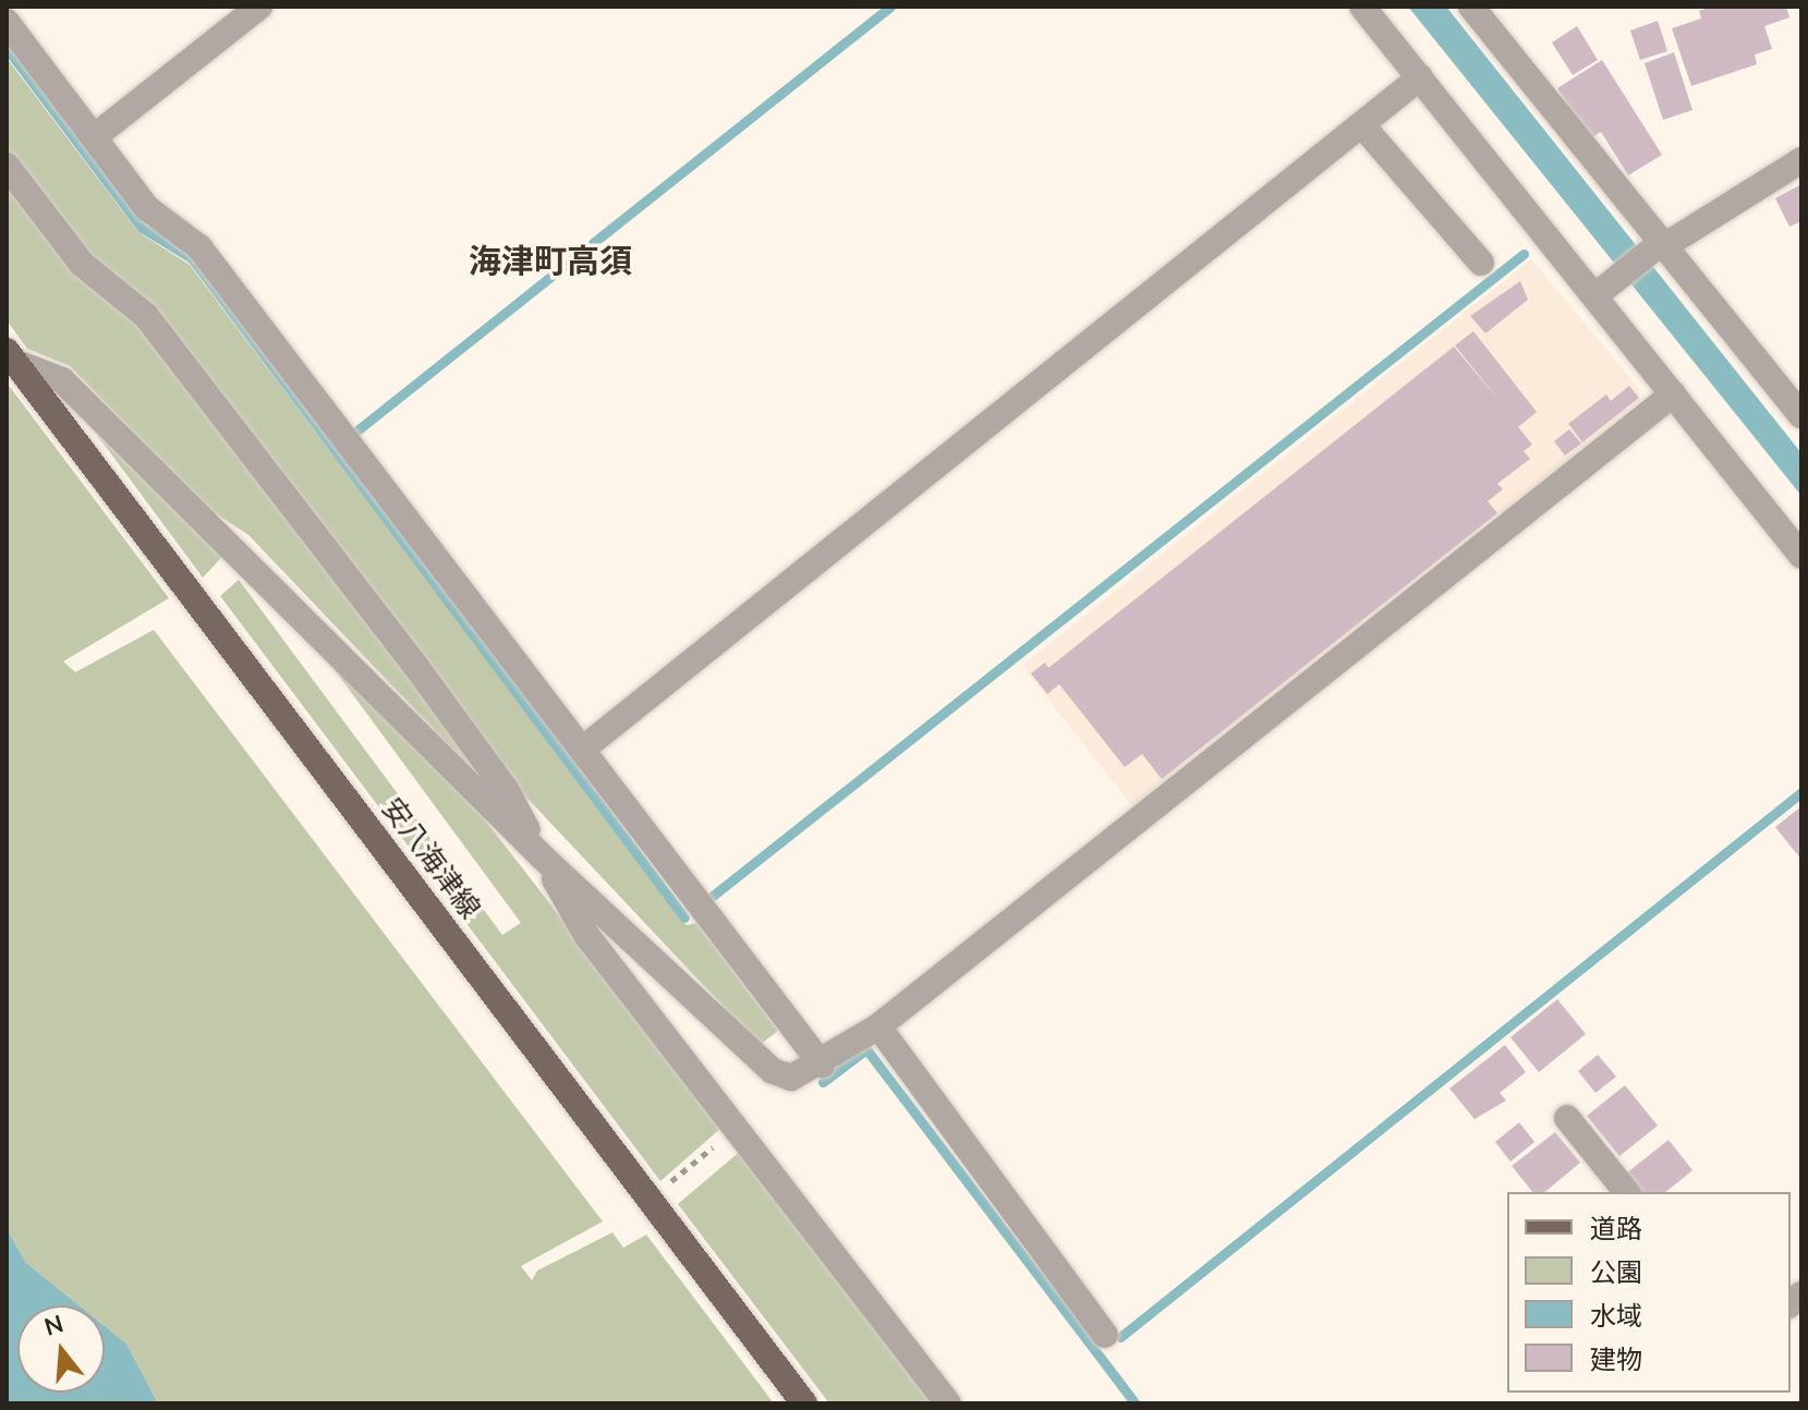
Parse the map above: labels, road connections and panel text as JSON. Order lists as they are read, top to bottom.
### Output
{
  "streets": {
    "main road": ["安八海津線"]
  },
  "districts": ["海津町高須"],
  "legend": [
    "道路",
    "公園",
    "水域",
    "建物"
  ],
  "north": "top"
}
